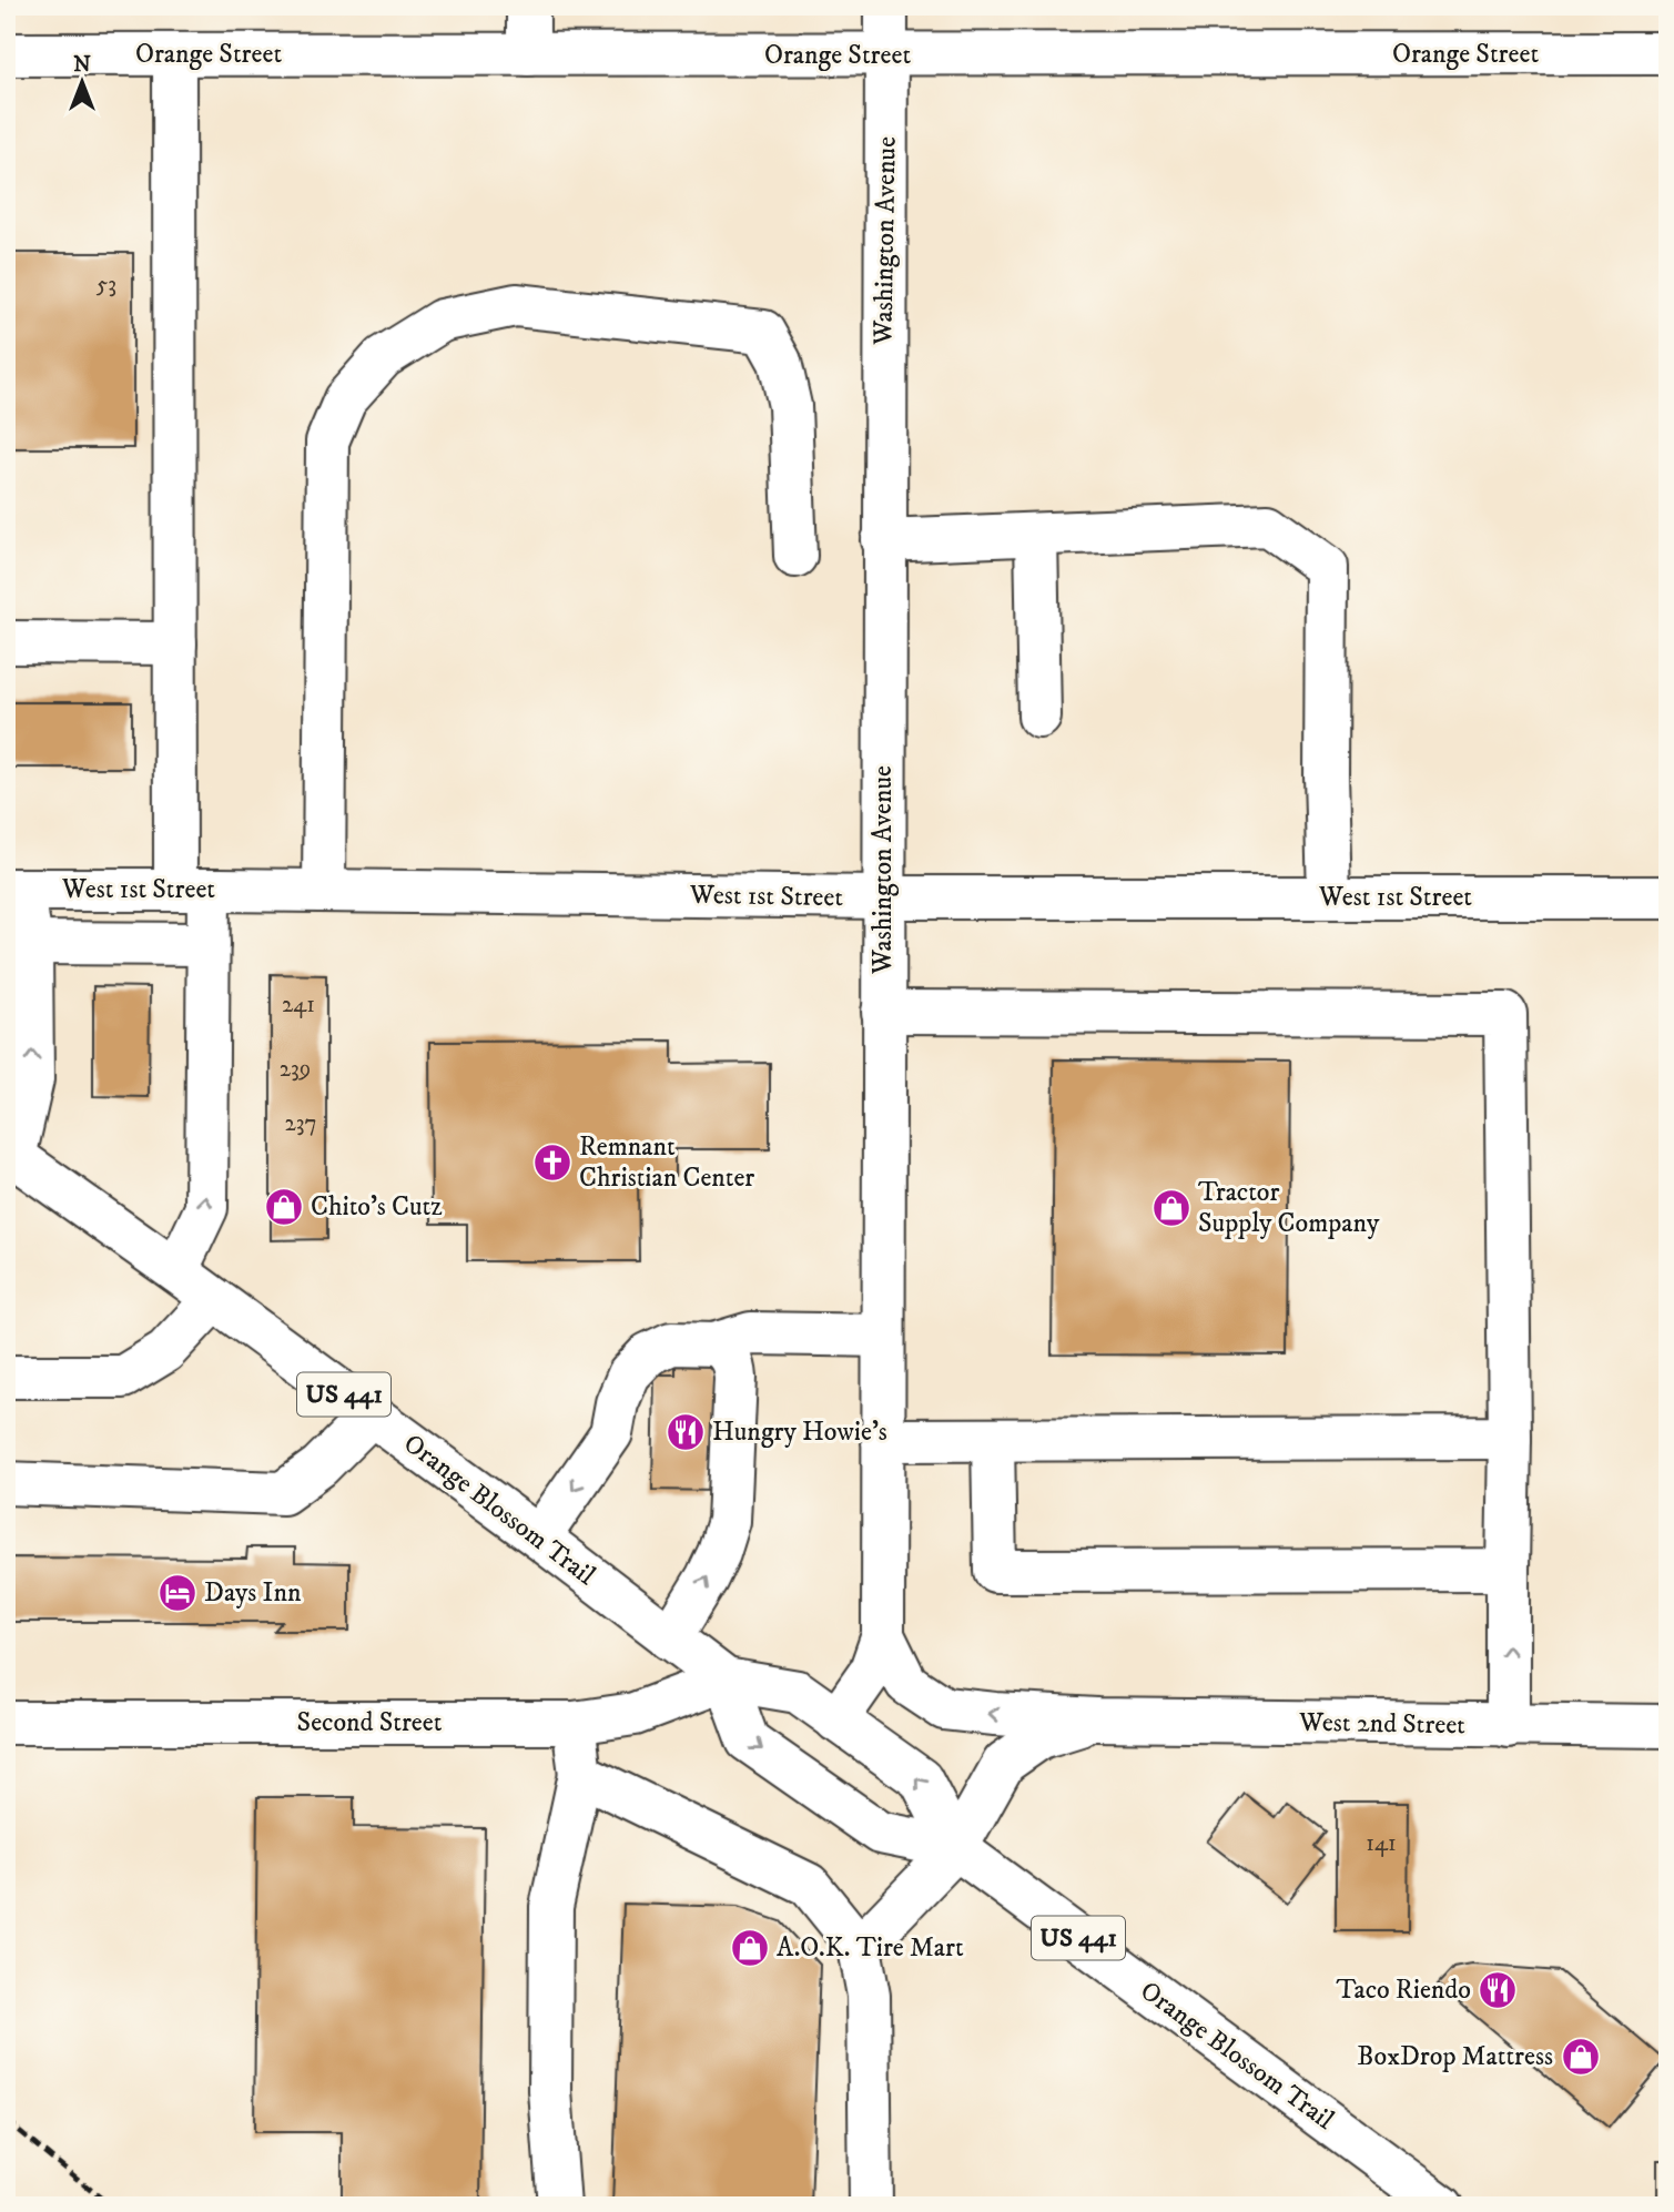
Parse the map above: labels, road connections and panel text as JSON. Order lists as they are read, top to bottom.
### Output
{
  "streets": {
    "street": [
      "Orange Street",
      "Washington Avenue",
      "West 1st Street",
      "US 441",
      "Orange Blossom Trail",
      "Second Street",
      "West 2nd Street"
    ]
  },
  "crossings": [
    ["Orange Street", "Washington Avenue"],
    ["Washington Avenue", "West 1st Street"],
    ["Washington Avenue", "Orange Blossom Trail"],
    ["Washington Avenue", "West 2nd Street"],
    ["Orange Blossom Trail", "Second Street"],
    ["Orange Blossom Trail", "West 2nd Street"]
  ],
  "places": {
    "church": ["Remnant Christian Center"],
    "shop": [
      "Chito's Cutz",
      "Tractor Supply Company",
      "A.O.K. Tire Mart",
      "BoxDrop Mattress"
    ],
    "restaurant": ["Hungry Howie's", "Taco Riendo"],
    "hotel": ["Days Inn"]
  },
  "house_numbers": [
    "53",
    "241",
    "239",
    "237",
    "141"
  ],
  "north": "top"
}
